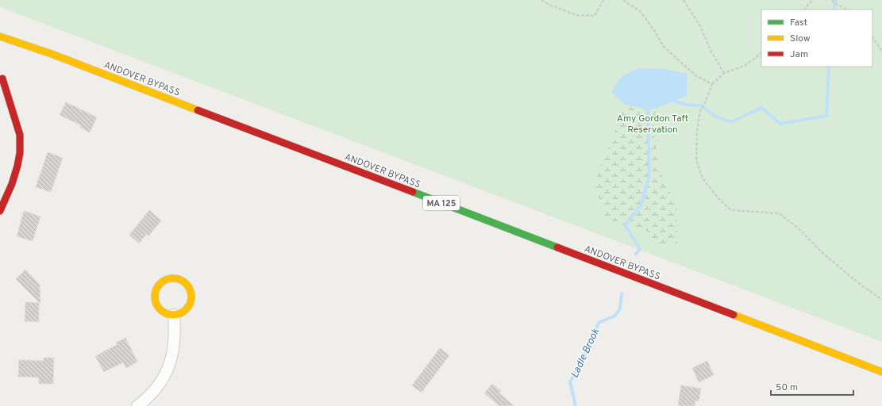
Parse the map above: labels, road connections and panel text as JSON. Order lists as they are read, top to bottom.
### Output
{
  "streets": {
    "main road": ["ANDOVER BYPASS", "MA 125"]
  },
  "water": ["Ladle Brook"],
  "parks": ["Amy Gordon Taft Reservation"],
  "legend": ["Fast", "Slow", "Jam"],
  "scale_bar": "50 m"
}
